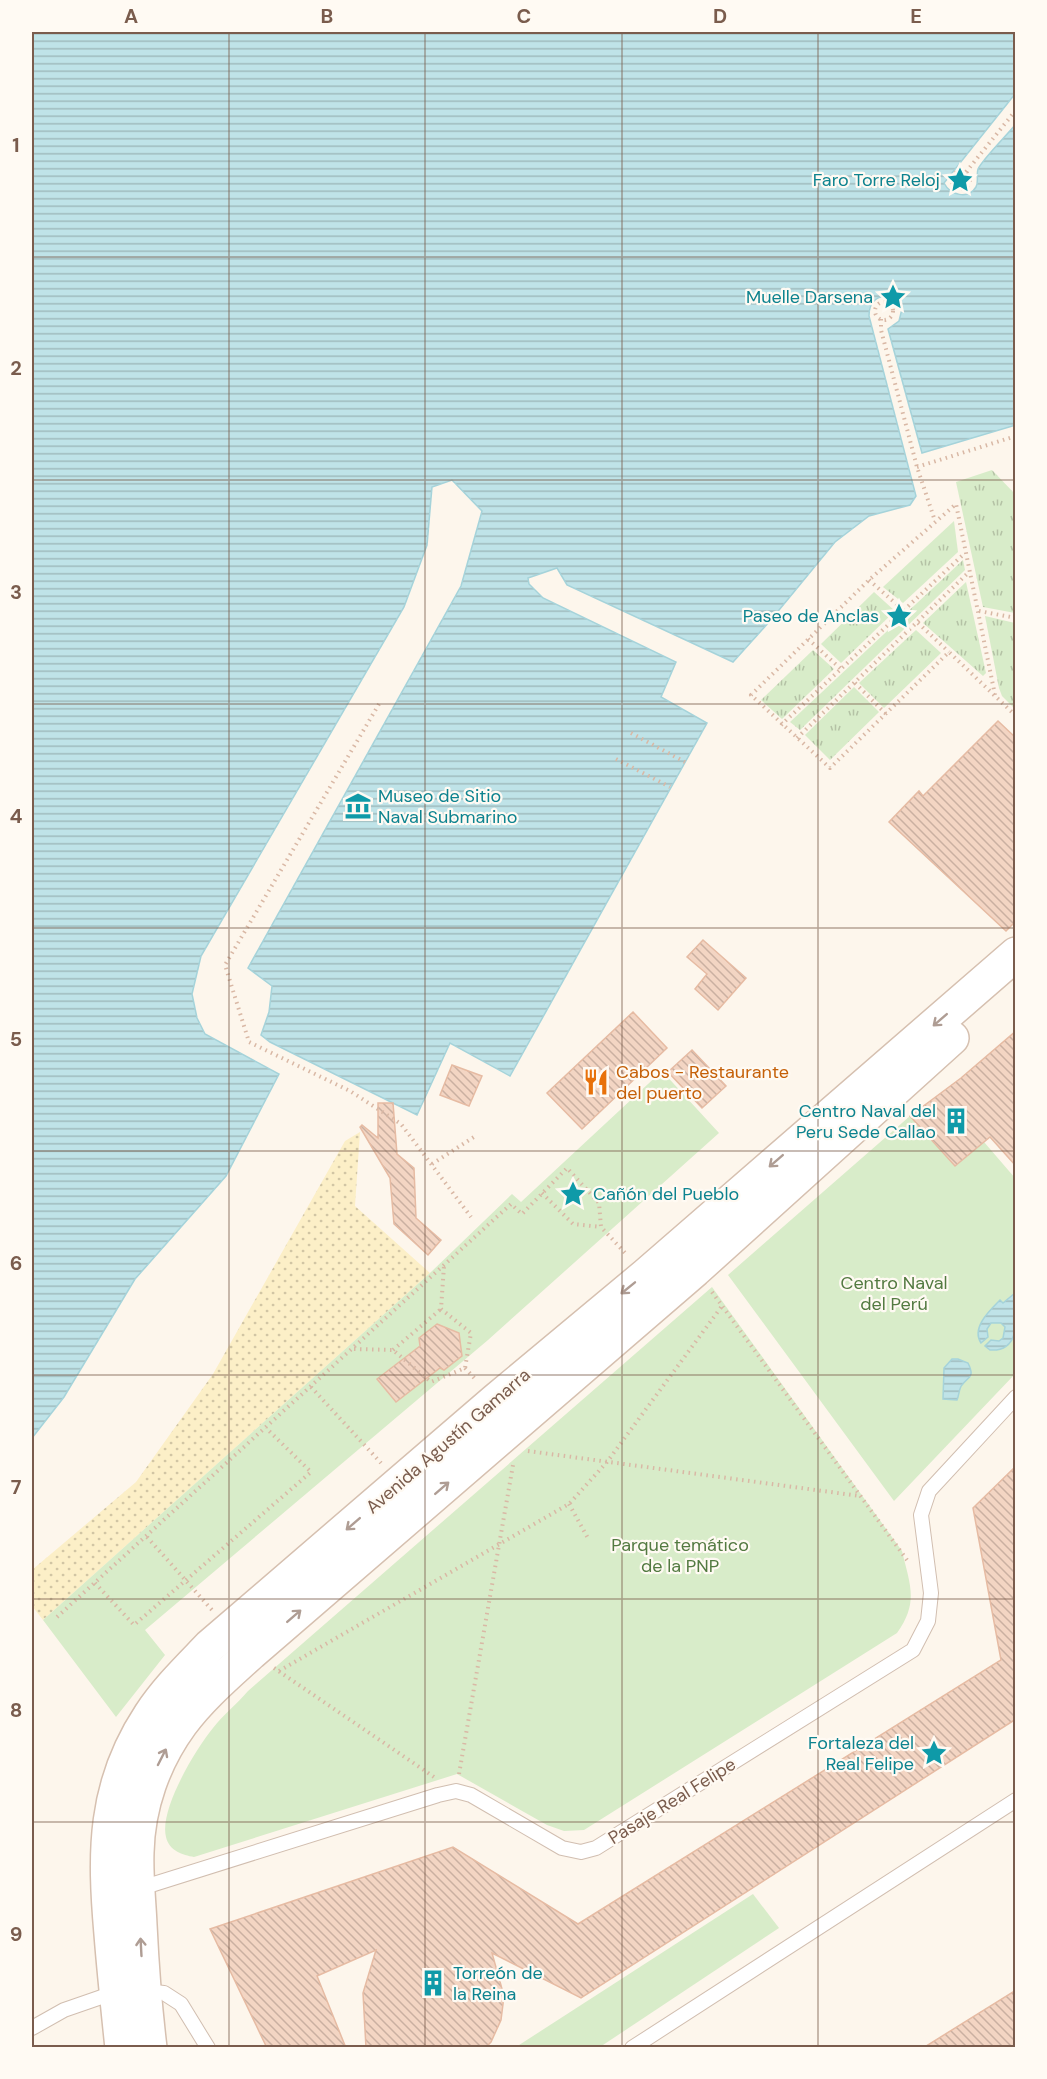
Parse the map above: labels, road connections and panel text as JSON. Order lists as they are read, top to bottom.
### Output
{
  "streets": {
    "main road": ["Avenida Agustín Gamarra"],
    "lane": ["Pasaje Real Felipe"]
  },
  "parks": ["Centro Naval del Perú", "Parque temático de la PNP"],
  "places": {
    "place": [
      "Faro Torre Reloj",
      "Muelle Darsena",
      "Paseo de Anclas",
      "Cañón del Pueblo",
      "Fortaleza del Real Felipe"
    ],
    "museum": ["Museo de Sitio Naval Submarino"],
    "restaurant": ["Cabos - Restaurante del puerto"],
    "building": ["Centro Naval del Peru Sede Callao", "Torreón de la Reina"]
  },
  "grid": {
    "columns": [
      "A",
      "B",
      "C",
      "D",
      "E"
    ],
    "rows": [
      "1",
      "2",
      "3",
      "4",
      "5",
      "6",
      "7",
      "8",
      "9"
    ]
  }
}
